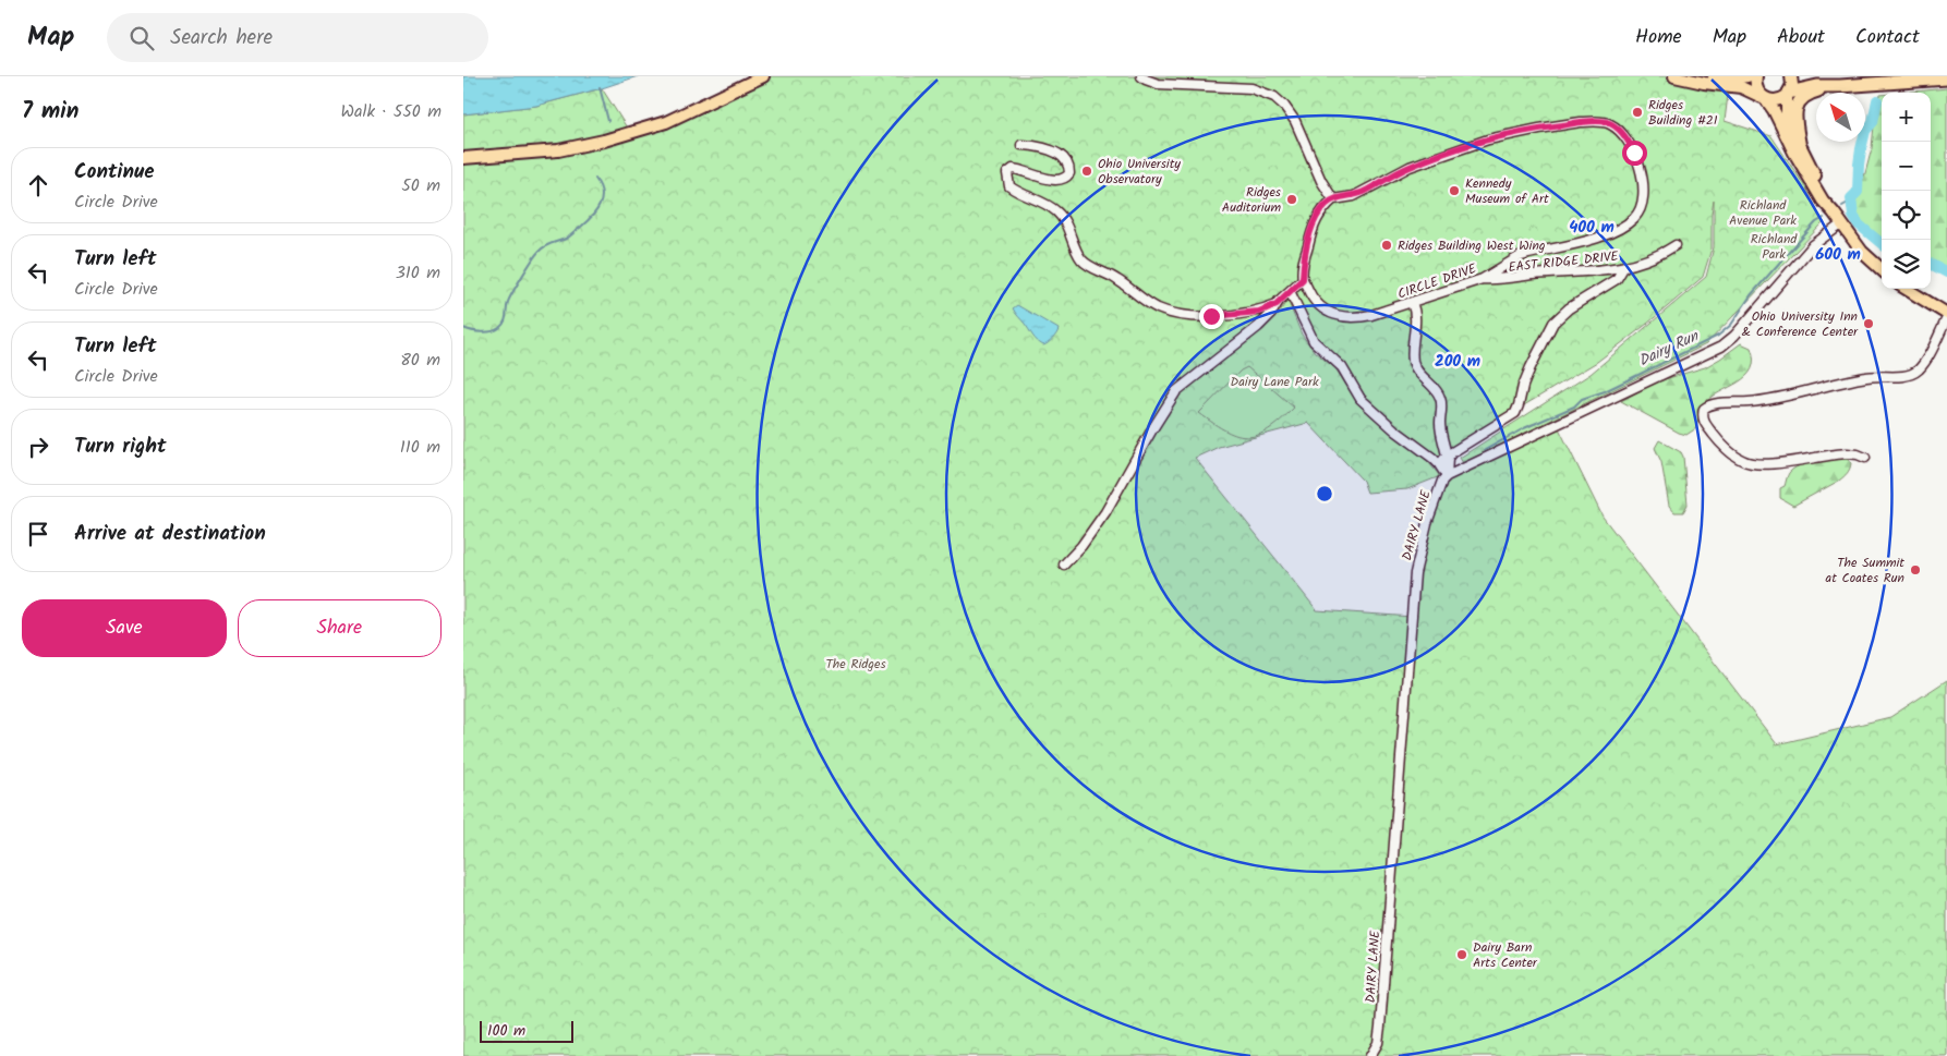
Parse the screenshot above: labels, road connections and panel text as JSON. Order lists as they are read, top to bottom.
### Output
{
  "streets": {
    "street": ["EAST RIDGE DRIVE", "CIRCLE DRIVE", "DAIRY LANE"]
  },
  "crossings": [
    ["EAST RIDGE DRIVE", "CIRCLE DRIVE"],
    ["EAST RIDGE DRIVE", "DAIRY LANE"]
  ],
  "water": ["Dairy Run"],
  "parks": [
    "Richland Avenue Park",
    "Richland Park",
    "Dairy Lane Park",
    "The Ridges"
  ],
  "places": [
    "Ridges Building #21",
    "Ohio University Observatory",
    "Kennedy Museum of Art",
    "Ridges Auditorium",
    "Ridges Building West Wing",
    "Ohio University Inn & Conference Center",
    "The Summit at Coates Run",
    "Dairy Barn Arts Center"
  ],
  "scale_bar": "100 m",
  "north": "top left",
  "page": {
    "header": "Map",
    "search": "Search here",
    "nav": [
      "Home",
      "Map",
      "About",
      "Contact"
    ],
    "heading": ["7 min", "Walk · 550 m"],
    "map_buttons": ["+", "−"],
    "list": [
      ["Continue", "Circle Drive", "50 m"],
      ["Turn left", "Circle Drive", "310 m"],
      ["Turn left", "Circle Drive", "80 m"],
      ["Turn right", "110 m"],
      "Arrive at destination"
    ],
    "buttons": ["Save", "Share"],
    "scale": "100 m"
  },
  "rings": ["400 m", "600 m", "200 m"]
}
